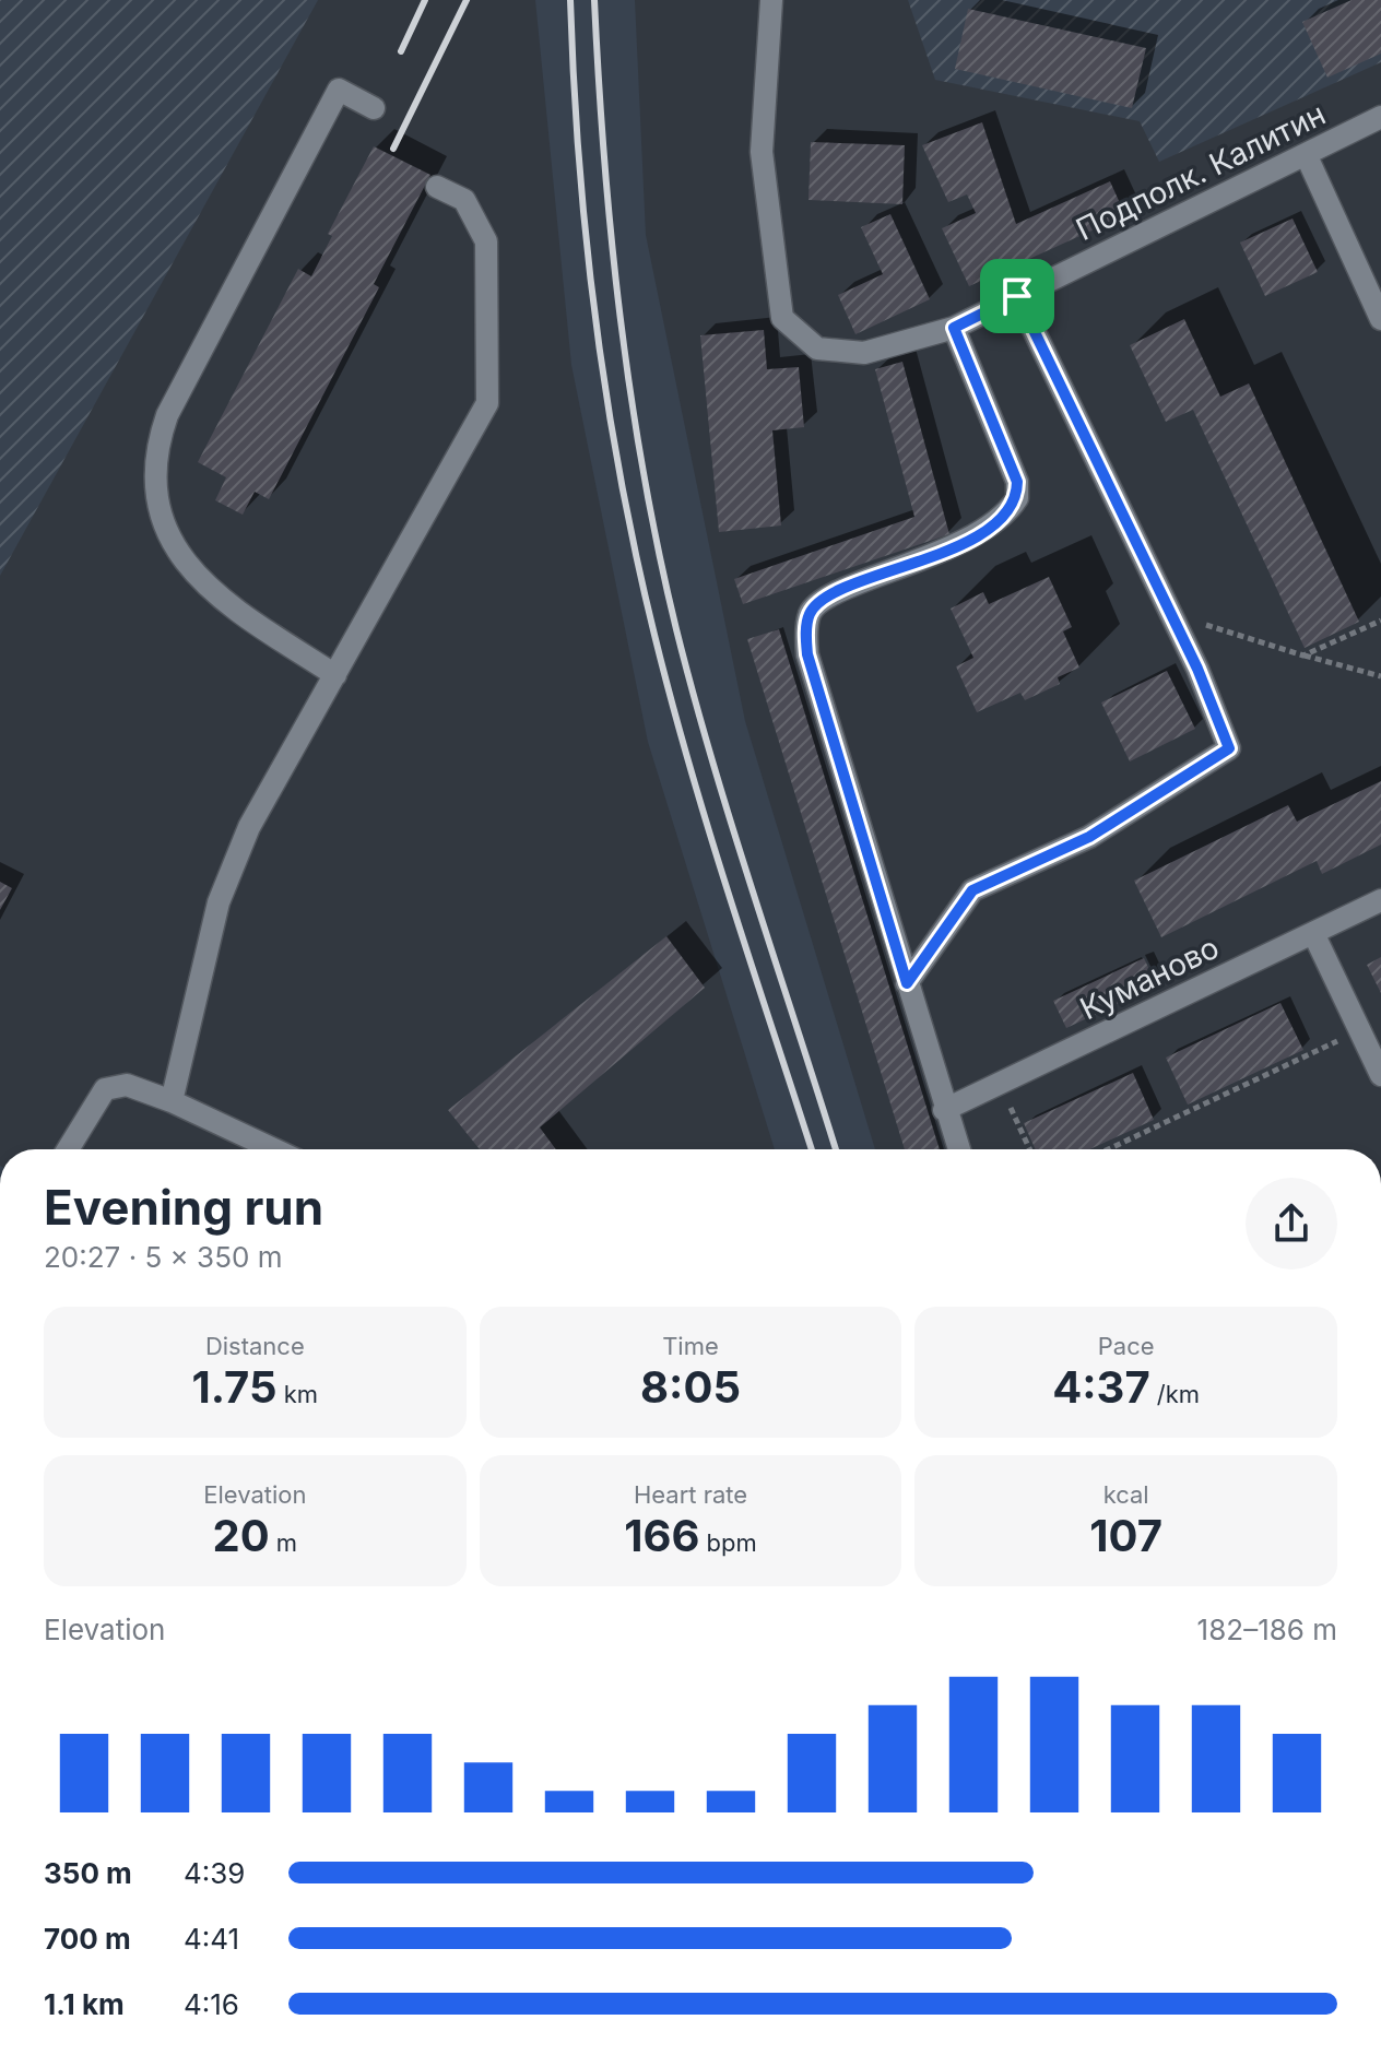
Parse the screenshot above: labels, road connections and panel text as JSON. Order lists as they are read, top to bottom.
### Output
{
  "streets": {
    "street": ["Подполк. Калитин", "Куманово"]
  },
  "page": {
    "heading": ["Evening run", "20:27 · 5 × 350 m"],
    "stats": [
      ["Distance", "1.75 km"],
      ["Time", "8:05"],
      ["Pace", "4:37 /km"],
      ["Elevation", "20 m"],
      ["Heart rate", "166 bpm"],
      ["kcal", "107"]
    ],
    "chart": ["Elevation", "182–186 m"],
    "list": [
      {
        "name": "350 m",
        "note": "4:39"
      },
      {
        "name": "700 m",
        "note": "4:41"
      },
      {
        "name": "1.1 km",
        "note": "4:16"
      }
    ]
  }
}
